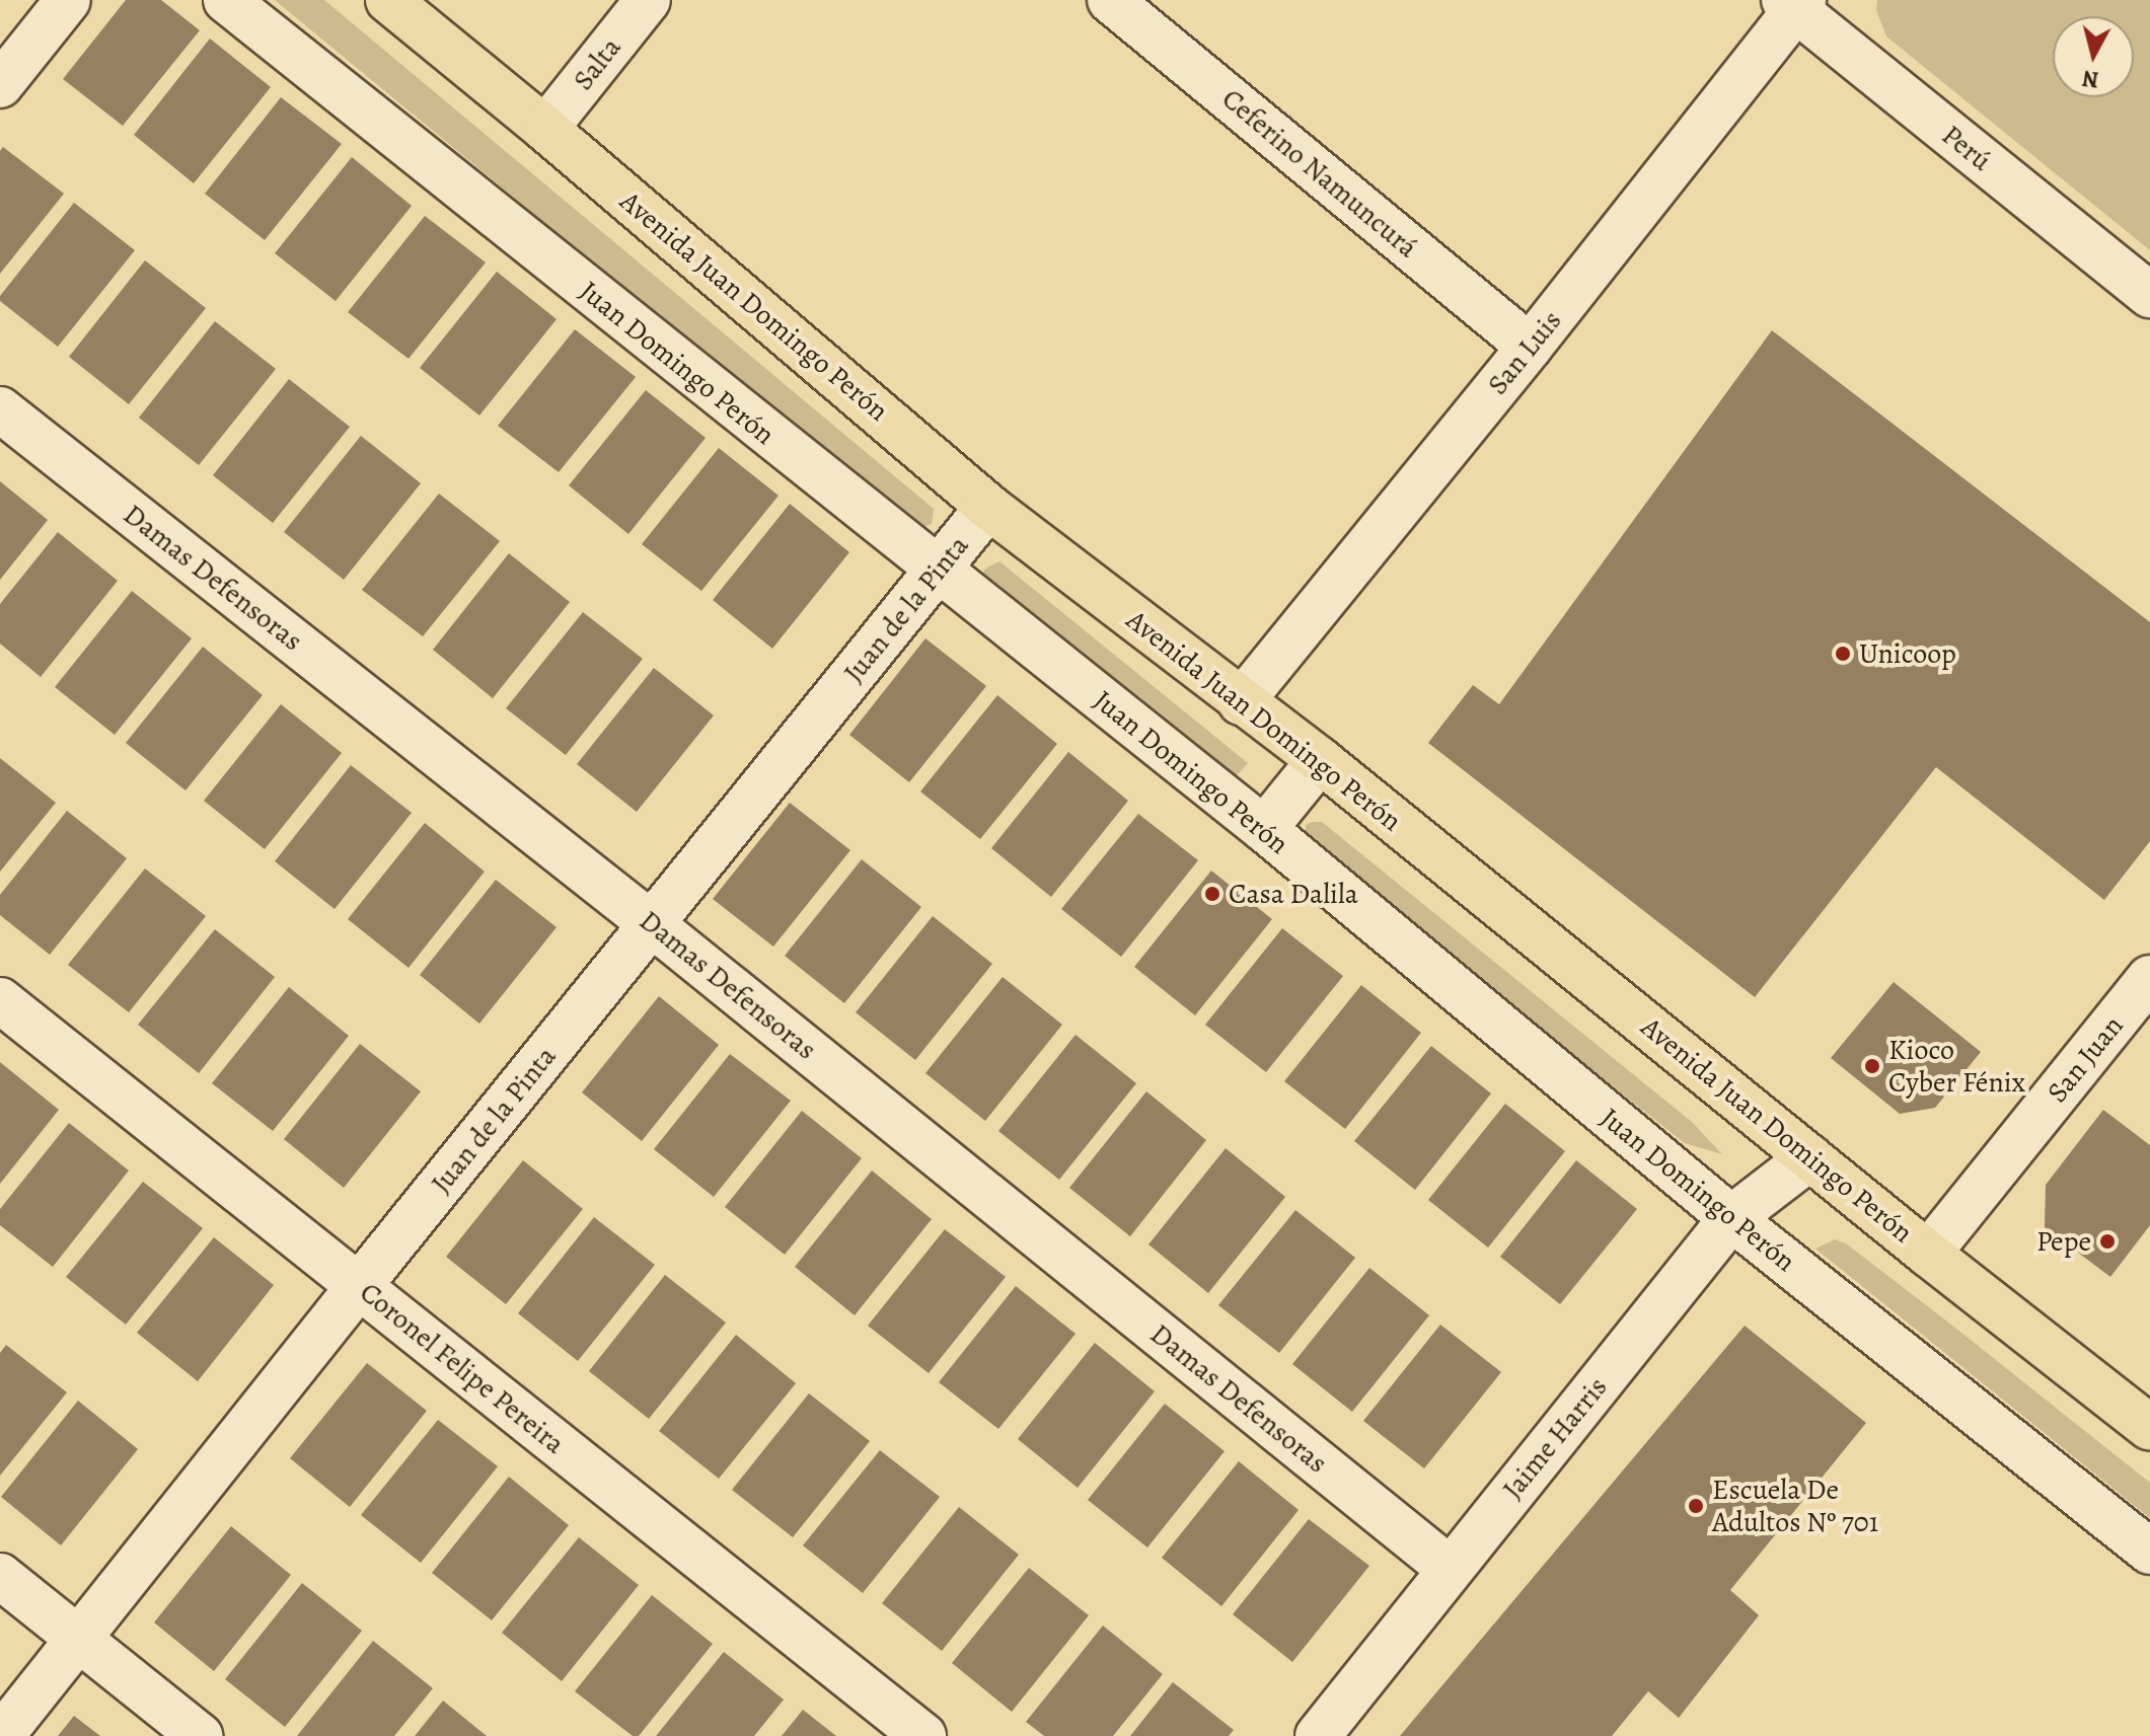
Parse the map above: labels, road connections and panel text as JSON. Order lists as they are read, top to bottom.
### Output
{
  "streets": {
    "main road": ["Avenida Juan Domingo Perón"],
    "street": [
      "Salta",
      "Perú",
      "Ceferino Namuncurá",
      "San Luis",
      "Juan Domingo Perón",
      "Damas Defensoras",
      "Juan de la Pinta",
      "San Juan",
      "Coronel Felipe Pereira",
      "Jaime Harris"
    ]
  },
  "crossings": [
    ["Salta", "Avenida Juan Domingo Perón"],
    ["Perú", "San Luis"],
    ["Ceferino Namuncurá", "San Luis"],
    ["Avenida Juan Domingo Perón", "San Luis"],
    ["Avenida Juan Domingo Perón", "Juan de la Pinta"],
    ["Avenida Juan Domingo Perón", "San Juan"],
    ["Avenida Juan Domingo Perón", "Jaime Harris"],
    ["Juan Domingo Perón", "Juan de la Pinta"],
    ["Juan Domingo Perón", "Jaime Harris"],
    ["Damas Defensoras", "Juan de la Pinta"],
    ["Damas Defensoras", "Jaime Harris"],
    ["Juan de la Pinta", "Coronel Felipe Pereira"]
  ],
  "places": [
    "Unicoop",
    "Casa Dalila",
    "Kioco Cyber Fénix",
    "Pepe",
    "Escuela De Adultos Nº 701"
  ],
  "north": "bottom"
}
